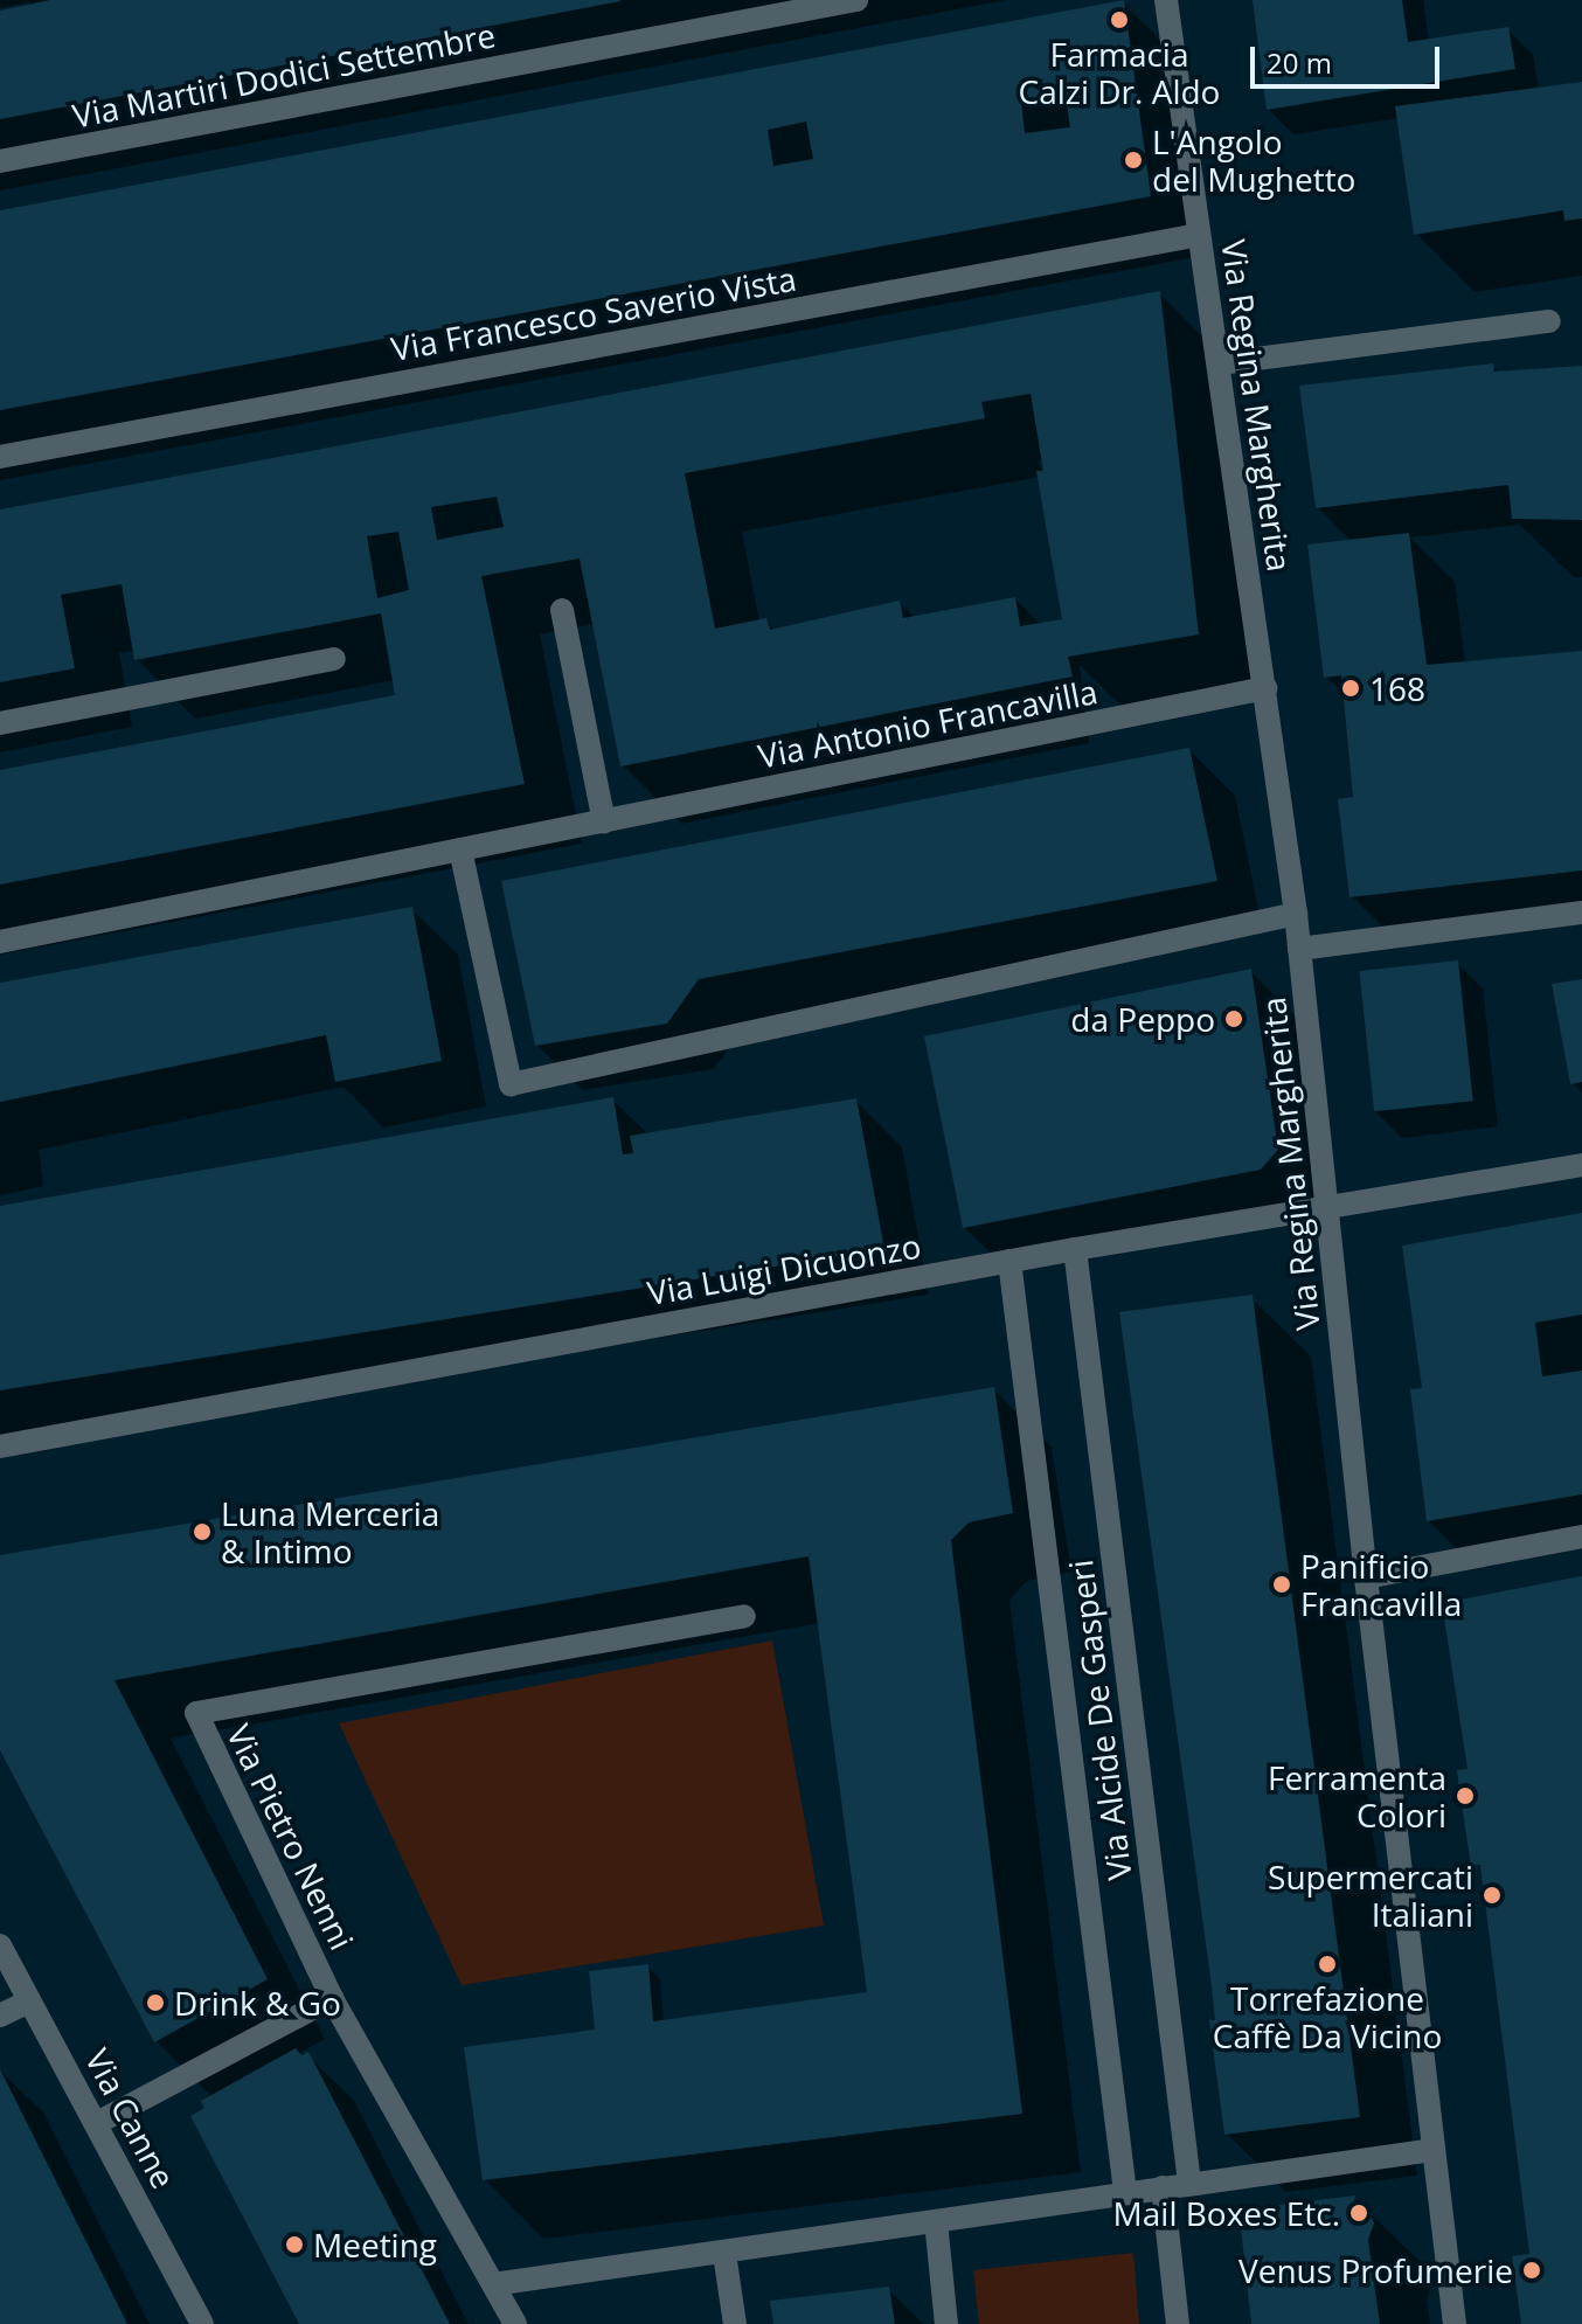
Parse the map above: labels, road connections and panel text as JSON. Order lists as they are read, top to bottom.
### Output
{
  "streets": {
    "street": [
      "Via Martiri Dodici Settembre",
      "Via Francesco Saverio Vista",
      "Via Regina Margherita",
      "Via Antonio Francavilla",
      "Via Luigi Dicuonzo",
      "Via Alcide De Gasperi",
      "Via Pietro Nenni",
      "Via Canne"
    ]
  },
  "crossings": [
    ["Via Francesco Saverio Vista", "Via Regina Margherita"],
    ["Via Regina Margherita", "Via Antonio Francavilla"],
    ["Via Regina Margherita", "Via Luigi Dicuonzo"],
    ["Via Luigi Dicuonzo", "Via Alcide De Gasperi"],
    ["Via Pietro Nenni", "Via Canne"]
  ],
  "places": [
    "Farmacia Calzi Dr. Aldo",
    "L'Angolo del Mughetto",
    "168",
    "da Peppo",
    "Luna Merceria & Intimo",
    "Panificio Francavilla",
    "Ferramenta Colori",
    "Supermercati Italiani",
    "Torrefazione Caffè Da Vicino",
    "Drink & Go",
    "Mail Boxes Etc.",
    "Meeting",
    "Venus Profumerie"
  ],
  "scale_bar": "20 m"
}
